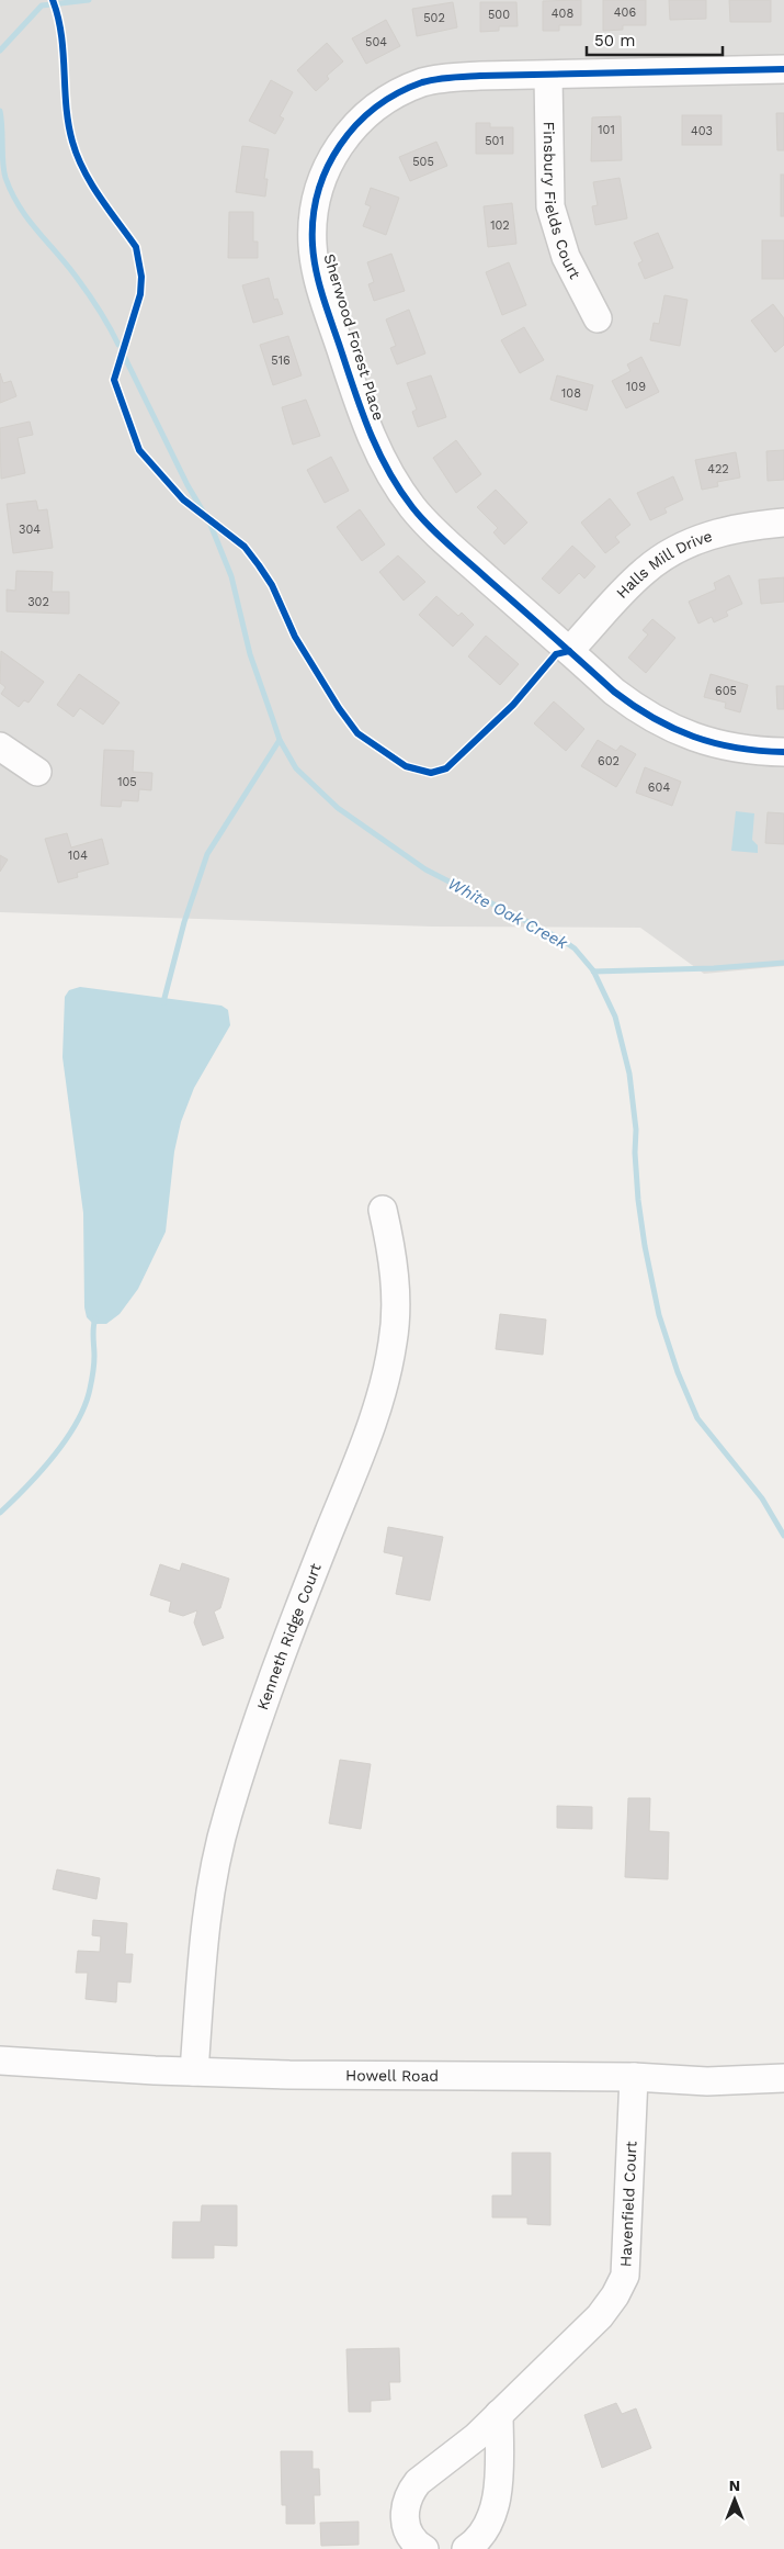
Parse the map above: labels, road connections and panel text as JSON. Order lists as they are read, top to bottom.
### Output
{
  "streets": {
    "street": [
      "Finsbury Fields Court",
      "Sherwood Forest Place",
      "Halls Mill Drive",
      "Kenneth Ridge Court",
      "Howell Road",
      "Havenfield Court"
    ]
  },
  "crossings": [
    ["Finsbury Fields Court", "Sherwood Forest Place"],
    ["Sherwood Forest Place", "Halls Mill Drive"],
    ["Kenneth Ridge Court", "Howell Road"],
    ["Howell Road", "Havenfield Court"]
  ],
  "water": ["White Oak Creek"],
  "house_numbers": [
    "406",
    "408",
    "500",
    "502",
    "504",
    "101",
    "403",
    "501",
    "505",
    "102",
    "516",
    "109",
    "108",
    "422",
    "304",
    "302",
    "605",
    "602",
    "105",
    "604",
    "104"
  ],
  "scale_bar": "50 m",
  "north": "top"
}
